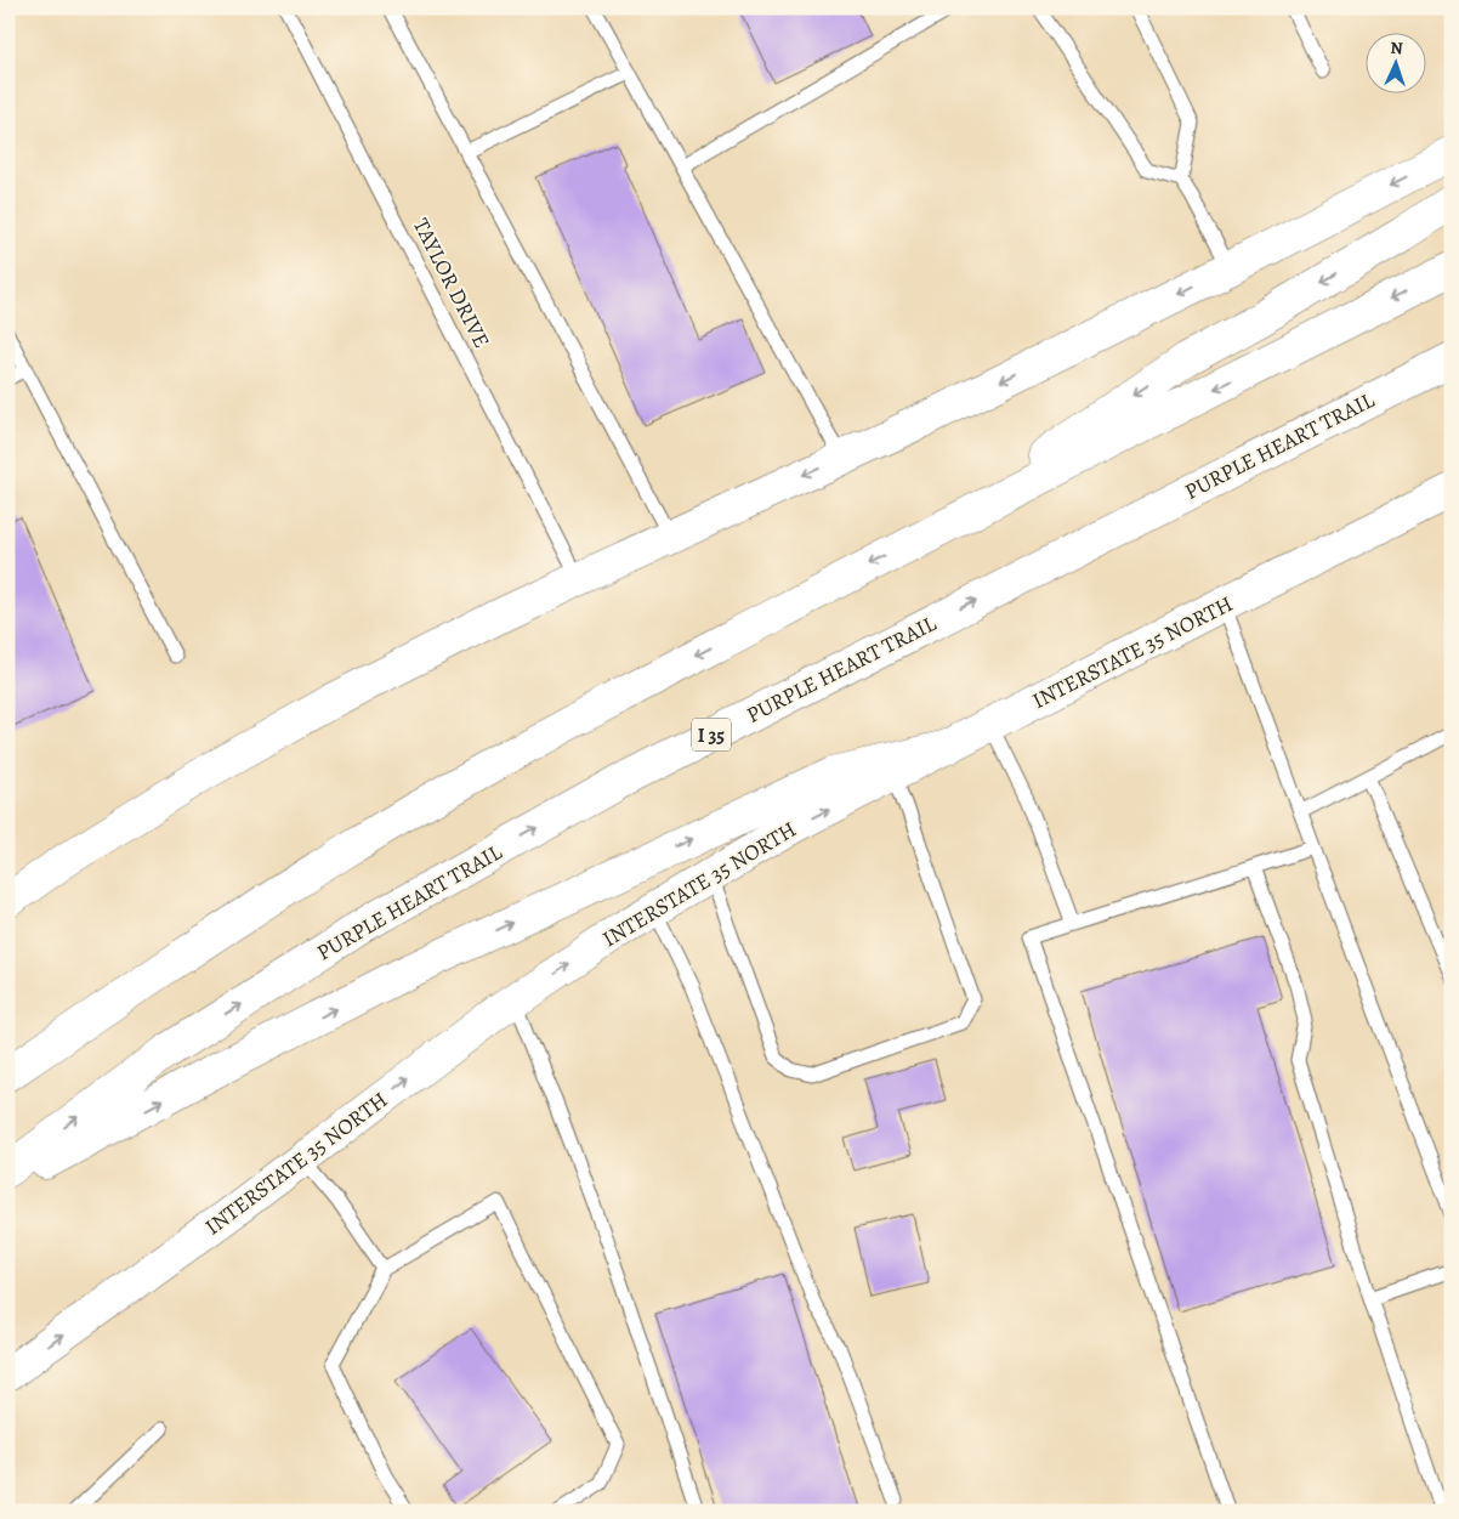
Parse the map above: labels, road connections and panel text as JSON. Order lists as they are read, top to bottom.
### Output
{
  "streets": {
    "main road": ["PURPLE HEART TRAIL", "INTERSTATE 35 NORTH", "I 35"],
    "lane": ["TAYLOR DRIVE"]
  },
  "north": "top"
}
